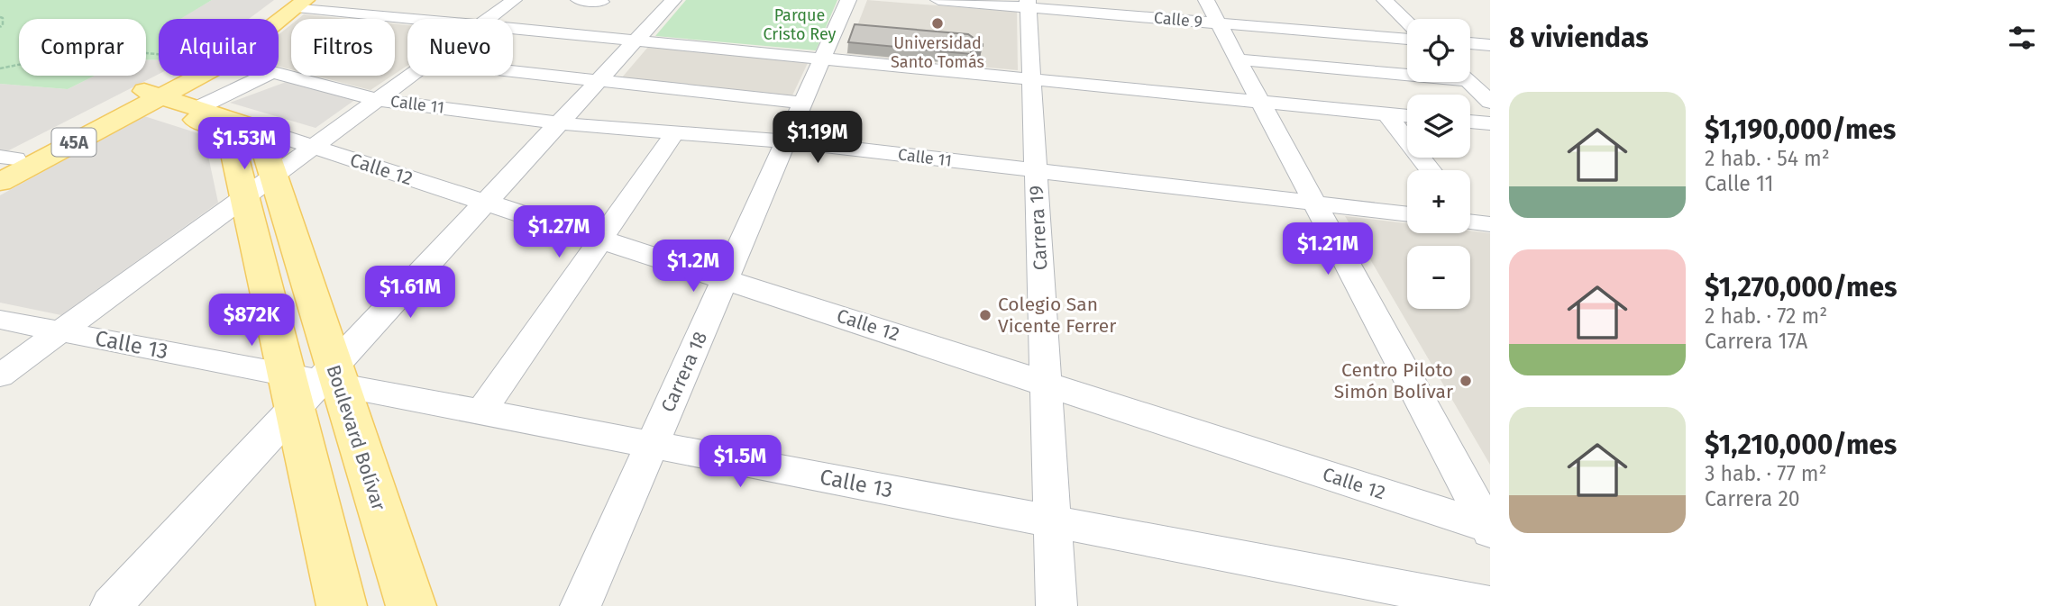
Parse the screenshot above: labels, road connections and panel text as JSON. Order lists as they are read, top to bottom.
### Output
{
  "streets": {
    "main road": ["45A", "Boulevard Bolívar"],
    "street": [
      "Calle 9",
      "Calle 11",
      "Calle 12",
      "Carrera 19",
      "Calle 13",
      "Carrera 18"
    ]
  },
  "crossings": [
    ["Calle 9", "Carrera 19"],
    ["Calle 11", "Carrera 19"],
    ["Calle 11", "Carrera 18"],
    ["45A", "Boulevard Bolívar"],
    ["Calle 12", "Carrera 19"],
    ["Calle 12", "Carrera 18"],
    ["Calle 12", "Boulevard Bolívar"],
    ["Carrera 19", "Calle 13"],
    ["Calle 13", "Carrera 18"],
    ["Calle 13", "Boulevard Bolívar"]
  ],
  "parks": ["Parque Cristo Rey"],
  "places": ["Universidad Santo Tomás", "Colegio San Vicente Ferrer", "Centro Piloto Simón Bolívar"],
  "page": {
    "heading": "8 viviendas",
    "map_buttons": ["+", "−"],
    "chip": [
      "Comprar",
      "Alquilar",
      "Filtros",
      "Nuevo"
    ],
    "list": [
      {
        "name": "$1,190,000/mes",
        "note": "2 hab. · 54 m² · Calle 11"
      },
      {
        "name": "$1,270,000/mes",
        "note": "2 hab. · 72 m² · Carrera 17A"
      },
      {
        "name": "$1,210,000/mes",
        "note": "3 hab. · 77 m² · Carrera 20"
      }
    ],
    "price": [
      "$1.19M",
      "$1.53M",
      "$1.27M",
      "$1.21M",
      "$1.2M",
      "$1.61M",
      "$872K",
      "$1.5M"
    ]
  }
}
